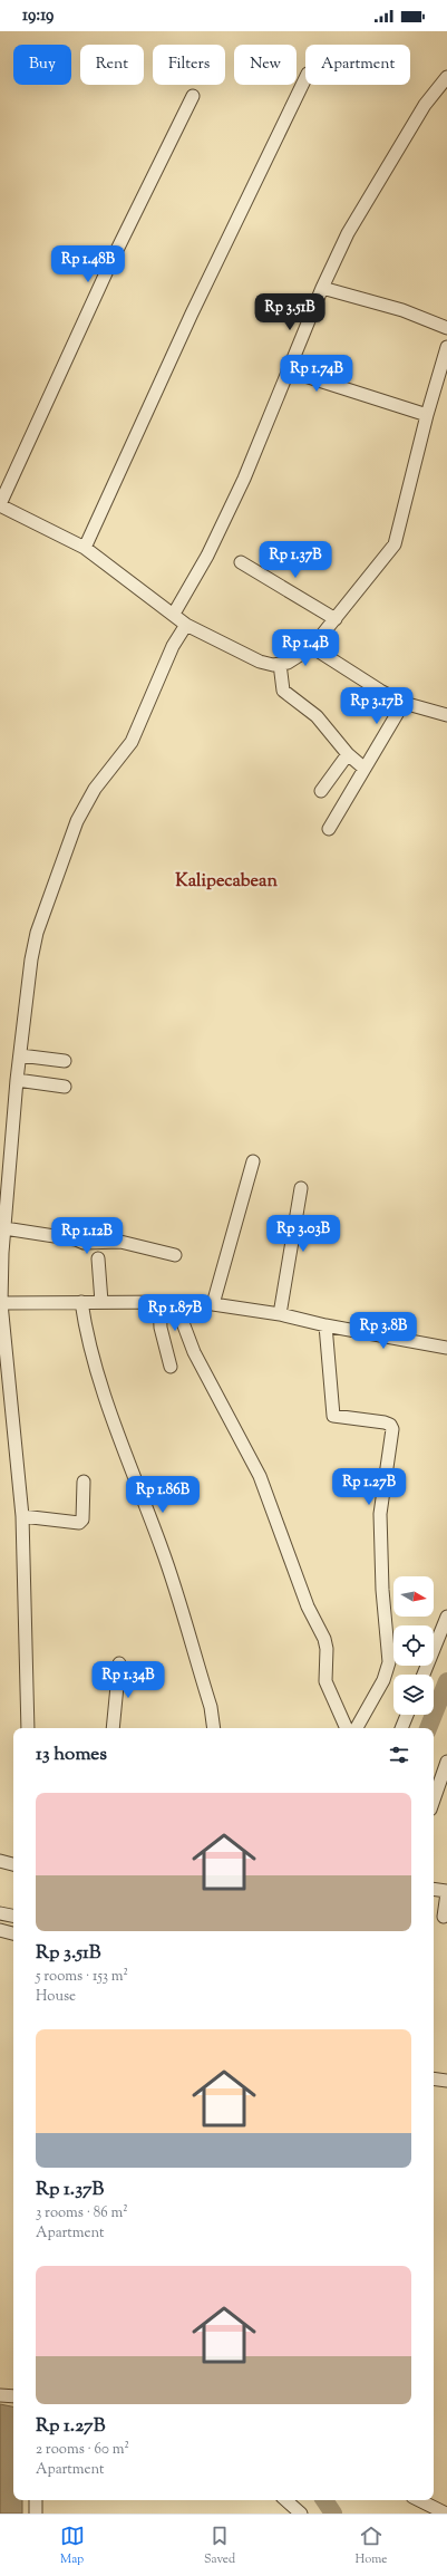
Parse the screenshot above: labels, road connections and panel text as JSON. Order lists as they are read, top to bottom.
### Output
{
  "districts": ["Kalipecabean"],
  "north": "right",
  "page": {
    "status": "19:19",
    "chip": [
      "Buy",
      "Rent",
      "Filters",
      "New",
      "Apartment"
    ],
    "price": [
      "Rp 1.48B",
      "Rp 3.51B",
      "Rp 1.74B",
      "Rp 1.37B",
      "Rp 1.4B",
      "Rp 3.17B",
      "Rp 3.03B",
      "Rp 1.12B",
      "Rp 1.87B",
      "Rp 3.8B",
      "Rp 1.27B",
      "Rp 1.86B",
      "Rp 1.34B"
    ],
    "heading": "13 homes",
    "list": [
      {
        "name": "Rp 3.51B",
        "note": "5 rooms · 153 m² · House"
      },
      {
        "name": "Rp 1.37B",
        "note": "3 rooms · 86 m² · Apartment"
      },
      {
        "name": "Rp 1.27B",
        "note": "2 rooms · 60 m² · Apartment"
      }
    ],
    "tabs": ["Map", "Saved", "Home"]
  }
}
